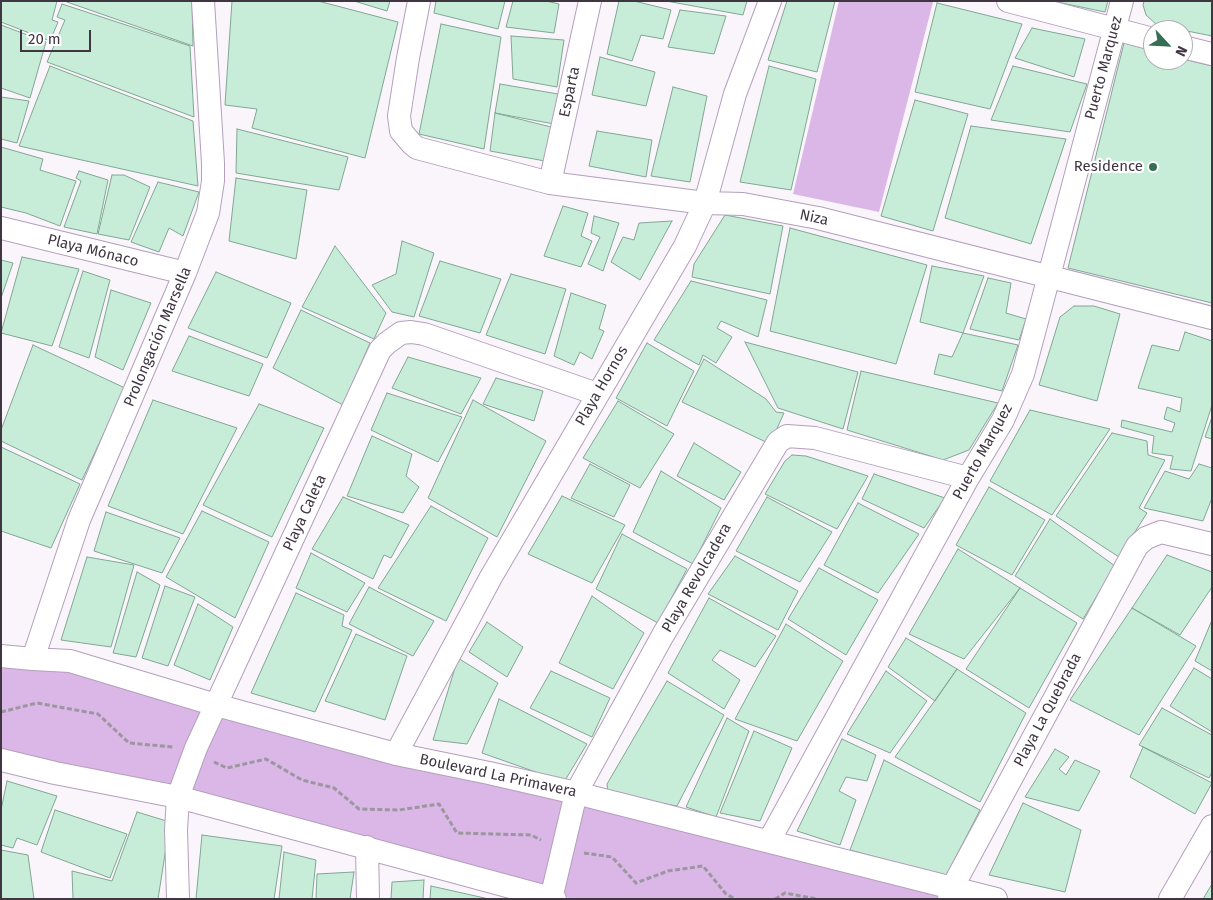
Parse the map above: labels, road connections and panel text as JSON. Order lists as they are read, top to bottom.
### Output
{
  "streets": {
    "street": [
      "Puerto Marquez",
      "Esparta",
      "Niza",
      "Playa Mónaco",
      "Prolongación Marsella",
      "Playa Hornos",
      "Playa Caleta",
      "Playa Revolcadera",
      "Playa La Quebrada",
      "Boulevard La Primavera"
    ]
  },
  "crossings": [
    ["Puerto Marquez", "Niza"],
    ["Puerto Marquez", "Playa Revolcadera"],
    ["Puerto Marquez", "Boulevard La Primavera"],
    ["Esparta", "Niza"],
    ["Niza", "Playa Hornos"],
    ["Playa Mónaco", "Prolongación Marsella"],
    ["Prolongación Marsella", "Boulevard La Primavera"],
    ["Playa Hornos", "Playa Caleta"],
    ["Playa Hornos", "Boulevard La Primavera"],
    ["Playa Caleta", "Boulevard La Primavera"],
    ["Playa Revolcadera", "Boulevard La Primavera"],
    ["Playa La Quebrada", "Boulevard La Primavera"]
  ],
  "places": ["Residence"],
  "scale_bar": "20 m",
  "north": "bottom right"
}
